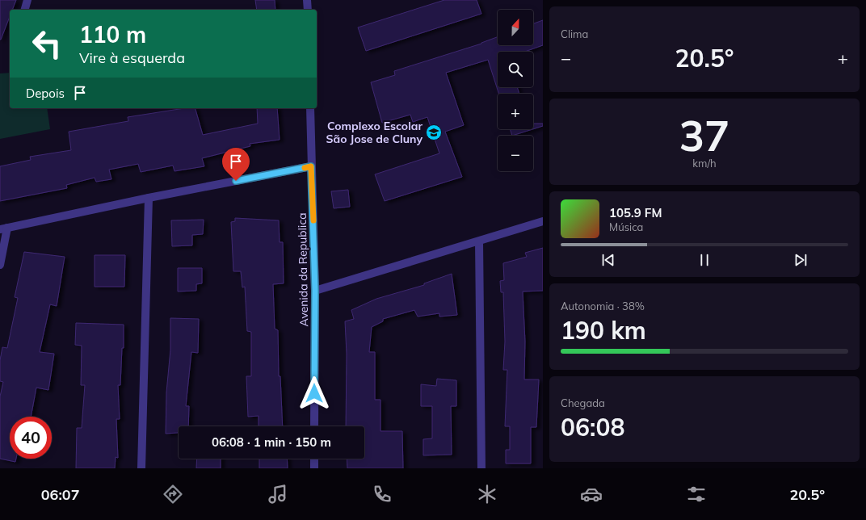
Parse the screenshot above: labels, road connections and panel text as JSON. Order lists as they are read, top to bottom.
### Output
{
  "streets": {
    "street": ["Avenida da Republica"]
  },
  "places": {
    "school or university": ["Complexo Escolar São Jose de Cluny"]
  },
  "north": "top",
  "page": {
    "tile": [
      "Clima",
      ["37", "km/h"],
      ["Autonomia · 38%", "190 km"],
      ["Chegada", "06:08"]
    ],
    "map_buttons": ["+", "−"],
    "turn": ["110 m", "Vire à esquerda"],
    "heat": ["−", "20.5°", "+"],
    "then": "Depois",
    "song": ["105.9 FM", "Música"],
    "limit": "40",
    "trip": "06:08 · 1 min · 150 m",
    "tabs": ["06:07", "20.5°"]
  }
}
